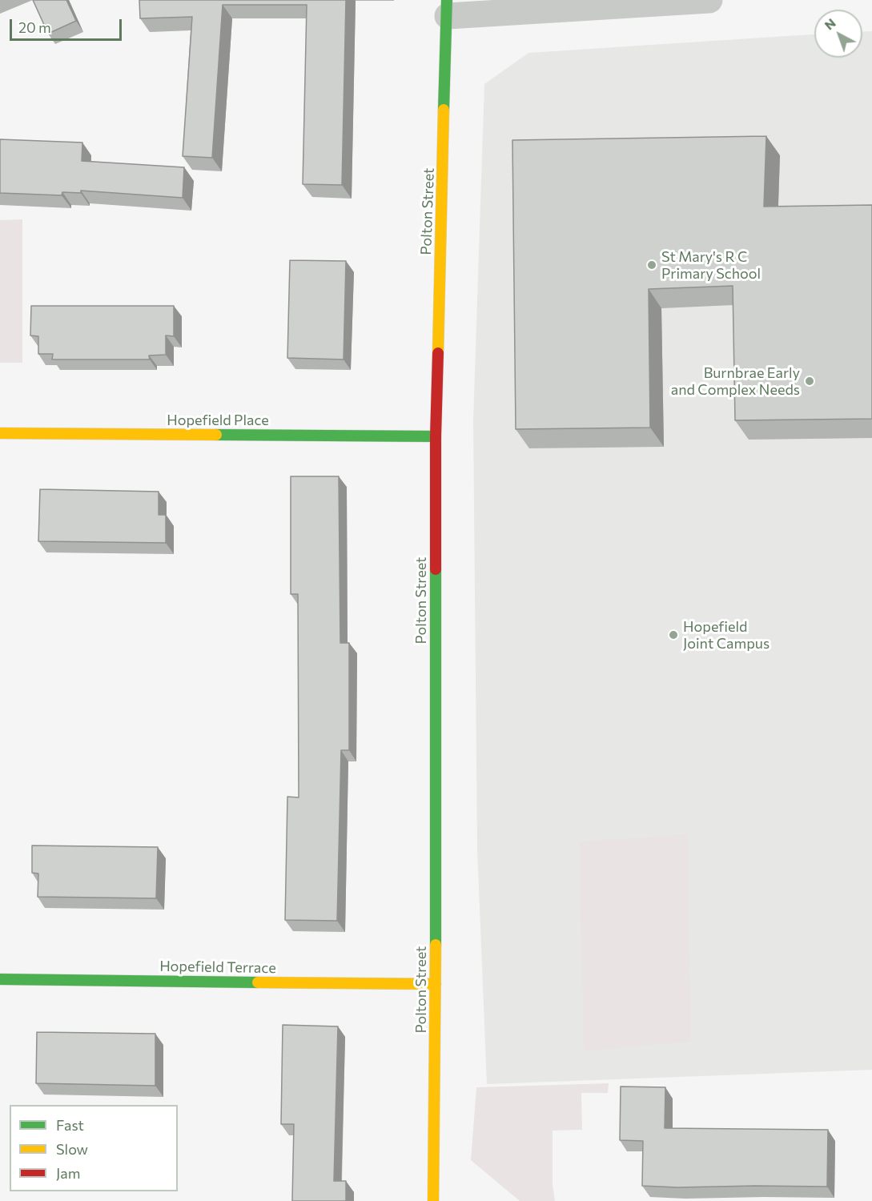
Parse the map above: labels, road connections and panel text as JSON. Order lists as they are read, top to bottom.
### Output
{
  "streets": {
    "main road": ["Polton Street", "Hopefield Place", "Hopefield Terrace"]
  },
  "crossings": [
    ["Polton Street", "Hopefield Place"],
    ["Polton Street", "Hopefield Terrace"]
  ],
  "places": ["St Mary's R C Primary School", "Burnbrae Early and Complex Needs", "Hopefield Joint Campus"],
  "legend": ["Fast", "Slow", "Jam"],
  "scale_bar": "20 m",
  "north": "top left"
}
